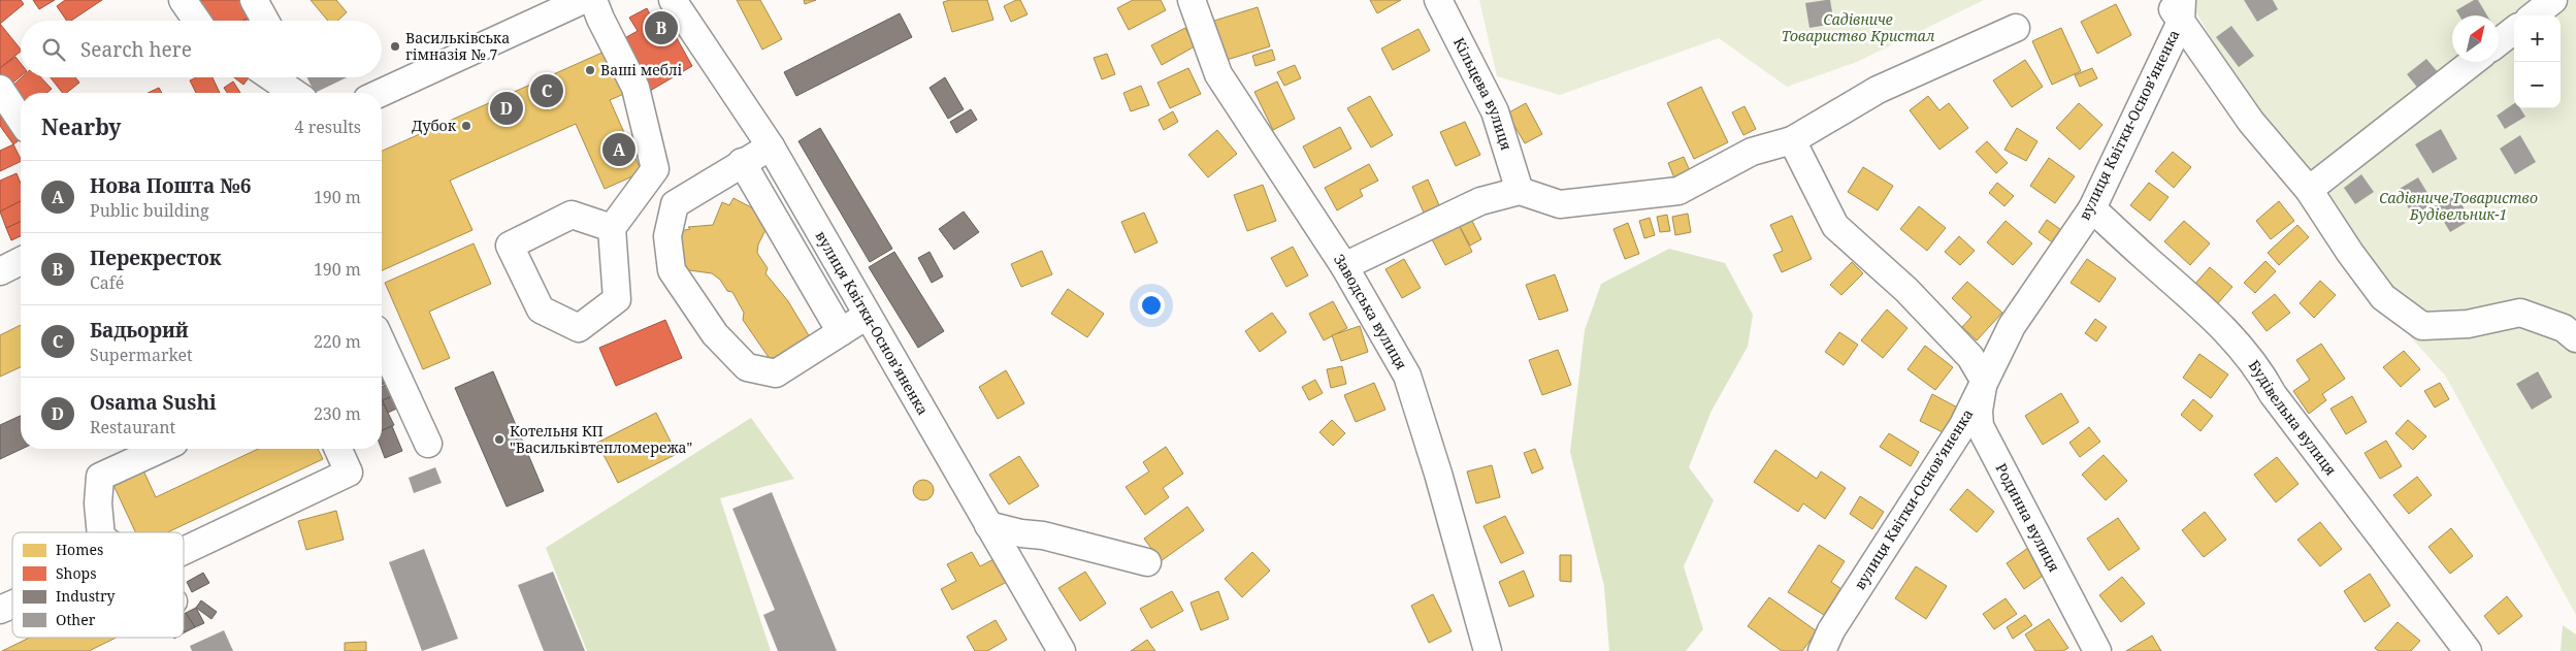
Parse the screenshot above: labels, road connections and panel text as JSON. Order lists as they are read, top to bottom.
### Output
{
  "streets": {
    "street": [
      "Кільцева вулиця",
      "вулиця Квітки-Основʼяненка",
      "Заводська вулиця",
      "Будівельна вулиця",
      "Родинна вулиця"
    ]
  },
  "crossings": [
    ["вулиця Квітки-Основʼяненка", "Будівельна вулиця"],
    ["вулиця Квітки-Основʼяненка", "Родинна вулиця"]
  ],
  "parks": ["Садівниче Товариство Кристал", "Садівниче Товариство Будівельник-1"],
  "places": [
    "Васильківська гімназія № 7",
    "Ваші меблі",
    "Дубок",
    "Котельня КП \"Васильківтепломережа\""
  ],
  "legend": [
    "Homes",
    "Shops",
    "Industry",
    "Other"
  ],
  "north": "top right",
  "page": {
    "pins": [
      "B",
      "C",
      "D",
      "A"
    ],
    "map_buttons": ["+", "−"],
    "search": "Search here",
    "heading": ["Nearby", "4 results"],
    "list": [
      {
        "mark": "A",
        "name": "Нова Пошта №6",
        "note": "Public building",
        "value": "190 m"
      },
      {
        "mark": "B",
        "name": "Перекресток",
        "note": "Café",
        "value": "190 m"
      },
      {
        "mark": "C",
        "name": "Бадьорий",
        "note": "Supermarket",
        "value": "220 m"
      },
      {
        "mark": "D",
        "name": "Osama Sushi",
        "note": "Restaurant",
        "value": "230 m"
      }
    ]
  }
}
